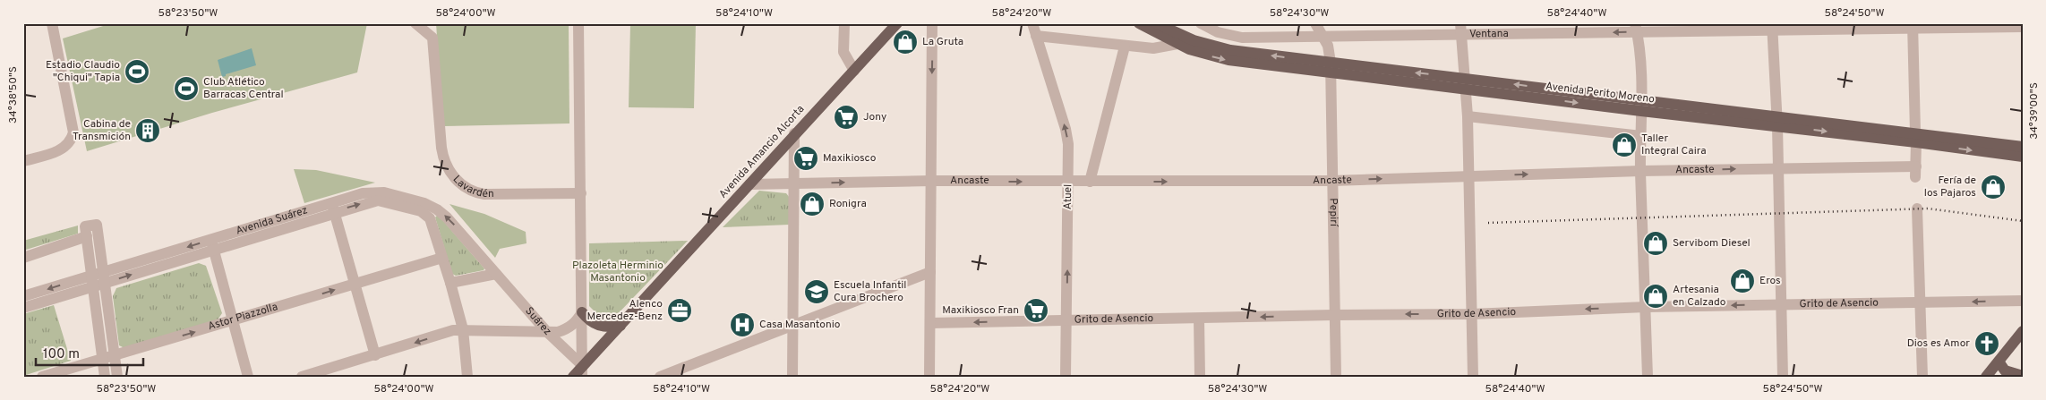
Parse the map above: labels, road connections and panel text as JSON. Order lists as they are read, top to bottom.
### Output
{
  "streets": {
    "main road": ["Avenida Perito Moreno", "Avenida Amancio Alcorta"],
    "street": [
      "Ventana",
      "Ancaste",
      "Lavardén",
      "Atuel",
      "Pepirí",
      "Avenida Suárez",
      "Grito de Asencio",
      "Astor Piazzolla",
      "Suárez"
    ]
  },
  "crossings": [
    ["Ventana", "Pepirí"],
    ["Avenida Perito Moreno", "Ancaste"],
    ["Avenida Perito Moreno", "Pepirí"],
    ["Avenida Amancio Alcorta", "Ancaste"],
    ["Avenida Amancio Alcorta", "Suárez"],
    ["Ancaste", "Atuel"],
    ["Ancaste", "Pepirí"],
    ["Atuel", "Grito de Asencio"],
    ["Pepirí", "Grito de Asencio"],
    ["Avenida Suárez", "Astor Piazzolla"],
    ["Avenida Suárez", "Suárez"]
  ],
  "one_way": ["Ancaste", "Grito de Asencio"],
  "parks": ["Plazoleta Herminio Masantonio"],
  "places": {
    "shop": [
      "La Gruta",
      "Taller Integral Caira",
      "Fería de los Pajaros",
      "Ronigra",
      "Servibom Diesel",
      "Eros",
      "Artesania en Calzado"
    ],
    "sports": ["Estadio Claudio \"Chiqui\" Tapia", "Club Atlético Barracas Central"],
    "supermarket": ["Jony", "Maxikiosco", "Maxikiosco Fran"],
    "building": ["Cabina de Transmición"],
    "school or university": ["Escuela Infantil Cura Brochero"],
    "office": ["Alenco Mercedez-Benz"],
    "hospital": ["Casa Masantonio"],
    "church": ["Dios es Amor"]
  },
  "scale_bar": "100 m",
  "coordinates": [
    "58°23'50\"W",
    "58°24'00\"W",
    "58°24'10\"W",
    "58°24'20\"W",
    "58°24'30\"W",
    "58°24'40\"W",
    "58°24'50\"W",
    "34°38'50\"S",
    "34°39'00\"S"
  ]
}
